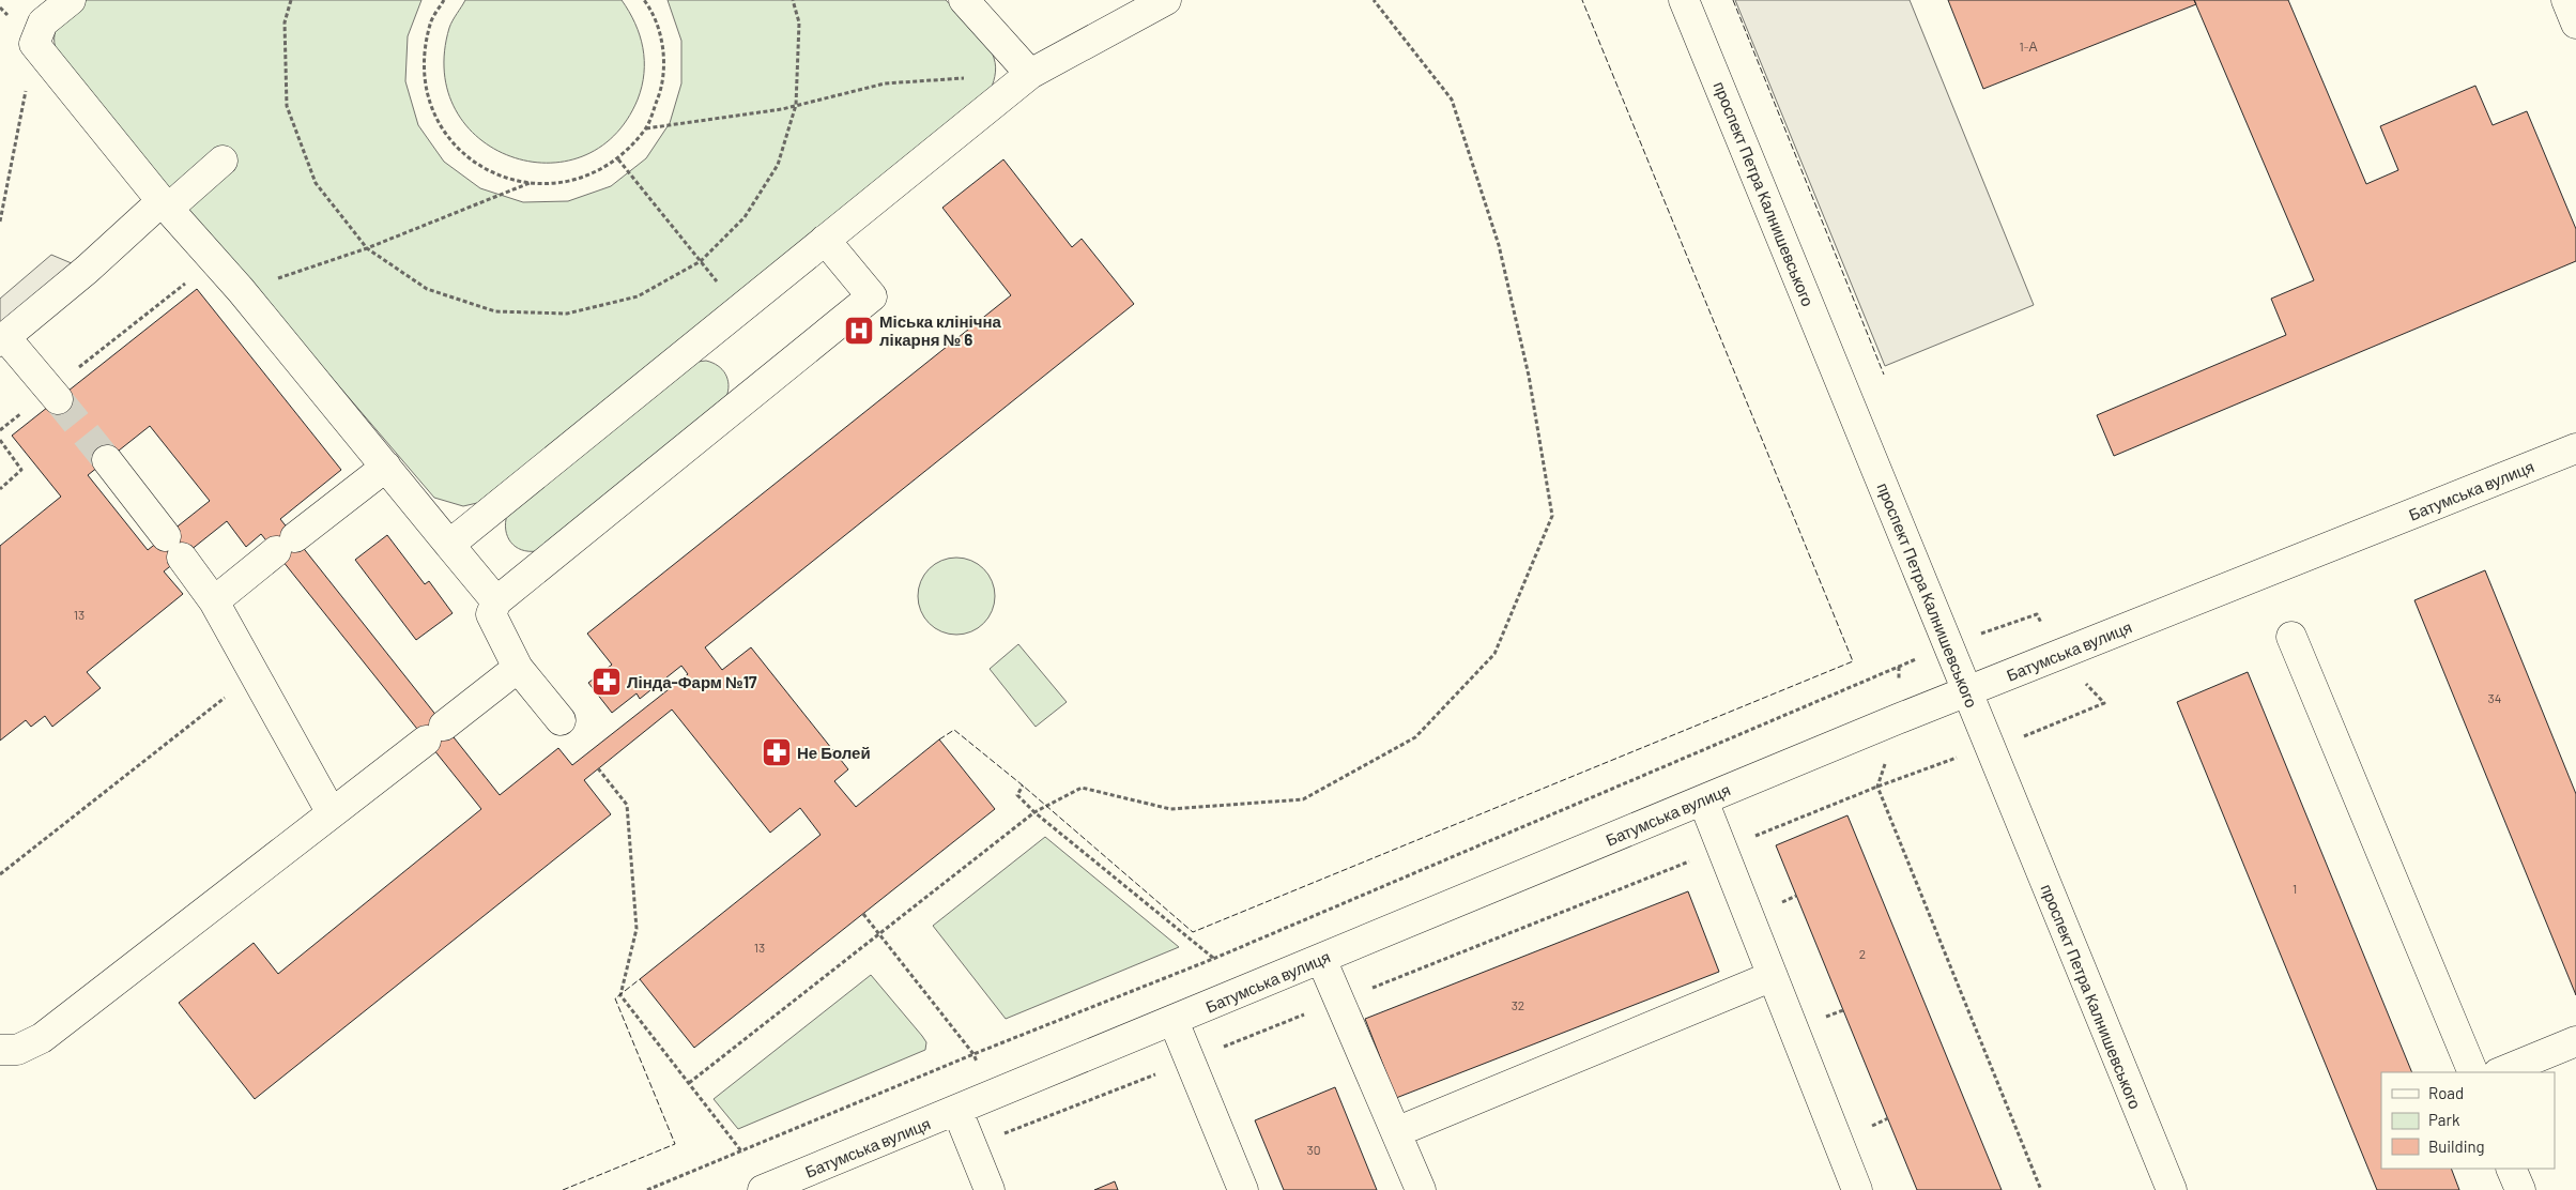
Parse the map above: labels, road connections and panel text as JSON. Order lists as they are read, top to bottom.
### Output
{
  "streets": {
    "street": ["проспект Петра Калнишевського", "Батумська вулиця"]
  },
  "crossings": [
    ["проспект Петра Калнишевського", "Батумська вулиця"]
  ],
  "places": {
    "hospital": ["Міська клінічна лікарня № 6"],
    "pharmacy": ["Лінда-Фарм №17", "Не Болей"]
  },
  "house_numbers": [
    "1-А",
    "13",
    "34",
    "1",
    "13",
    "2",
    "32",
    "30"
  ],
  "legend": ["Road", "Park", "Building"]
}
